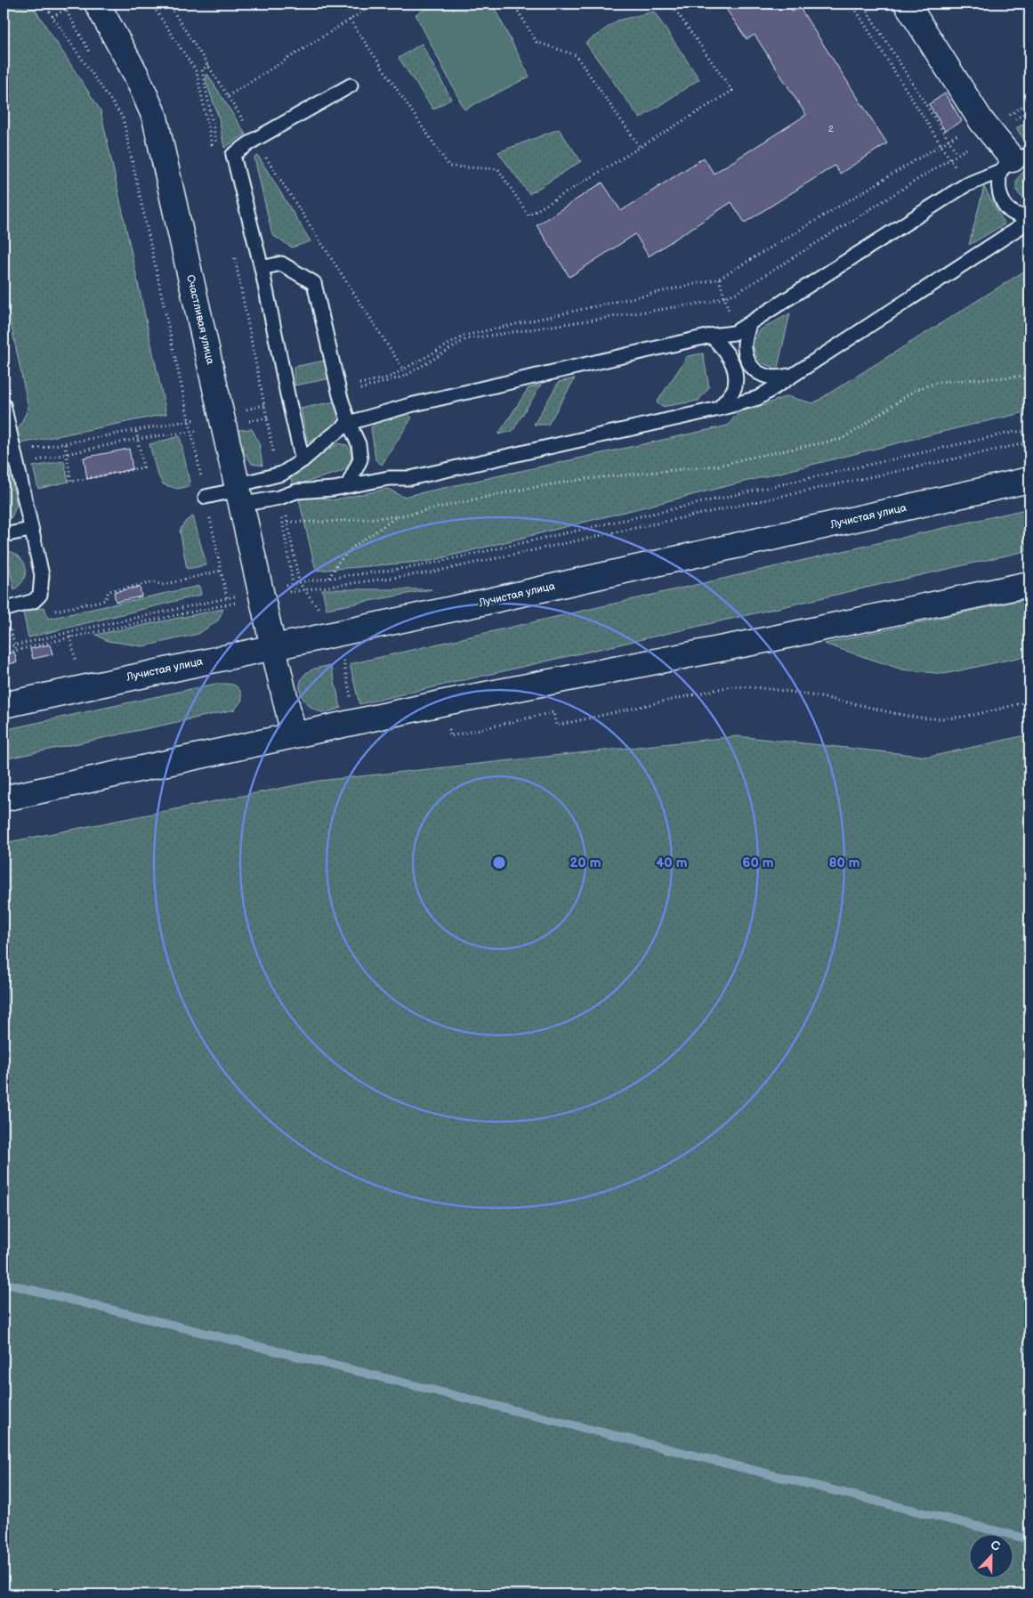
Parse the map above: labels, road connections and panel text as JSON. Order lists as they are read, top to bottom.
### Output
{
  "streets": {
    "main road": ["Счастливая улица", "Лучистая улица"]
  },
  "crossings": [
    ["Счастливая улица", "Лучистая улица"]
  ],
  "house_numbers": ["2"],
  "north": "top",
  "rings": [
    "20 m",
    "40 m",
    "60 m",
    "80 m"
  ]
}
